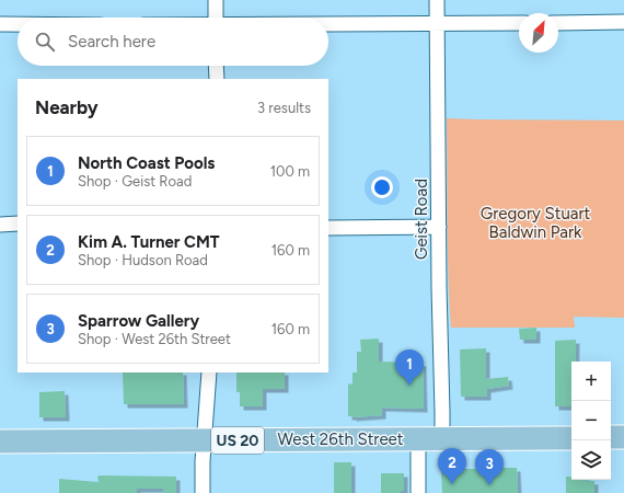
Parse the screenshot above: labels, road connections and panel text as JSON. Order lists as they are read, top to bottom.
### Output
{
  "streets": {
    "main road": ["West 26th Street", "US 20"],
    "street": ["Geist Road"]
  },
  "crossings": [
    ["Geist Road", "West 26th Street"]
  ],
  "parks": ["Gregory Stuart Baldwin Park"],
  "north": "top right",
  "page": {
    "search": "Search here",
    "heading": ["Nearby", "3 results"],
    "list": [
      {
        "mark": "1",
        "name": "North Coast Pools",
        "note": "Shop · Geist Road",
        "value": "100 m"
      },
      {
        "mark": "2",
        "name": "Kim A. Turner CMT",
        "note": "Shop · Hudson Road",
        "value": "160 m"
      },
      {
        "mark": "3",
        "name": "Sparrow Gallery",
        "note": "Shop · West 26th Street",
        "value": "160 m"
      }
    ],
    "pins": ["1", "2", "3"],
    "map_buttons": ["+", "−"]
  }
}
